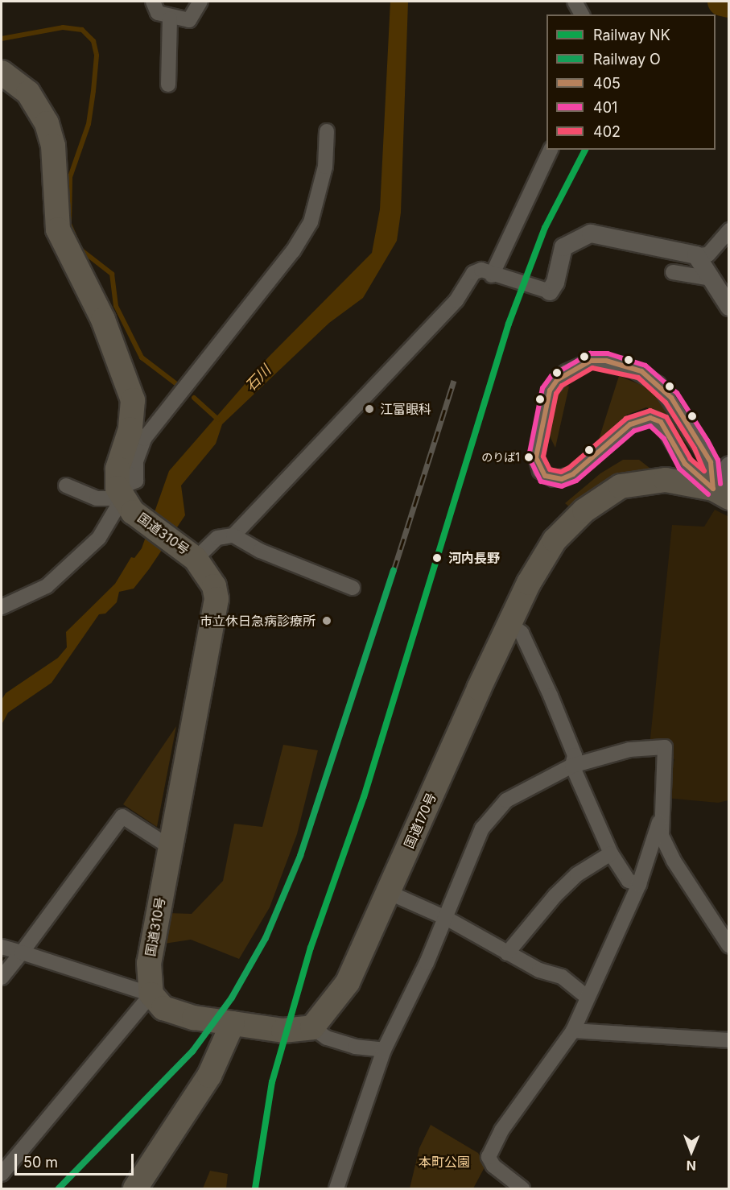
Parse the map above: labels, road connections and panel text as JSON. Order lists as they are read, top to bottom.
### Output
{
  "streets": {
    "highway": ["国道310号", "国道170号"]
  },
  "water": ["石川"],
  "parks": ["本町公園"],
  "places": [
    "江富眼科",
    "のりば1",
    "河内長野",
    "市立休日急病診療所"
  ],
  "lines": [
    "rail line NK",
    "transit line 401",
    "transit line 405",
    "transit line 402",
    "rail line O"
  ],
  "legend": [
    "Railway NK",
    "Railway O",
    "405",
    "401",
    "402"
  ],
  "scale_bar": "50 m",
  "north": "bottom"
}
